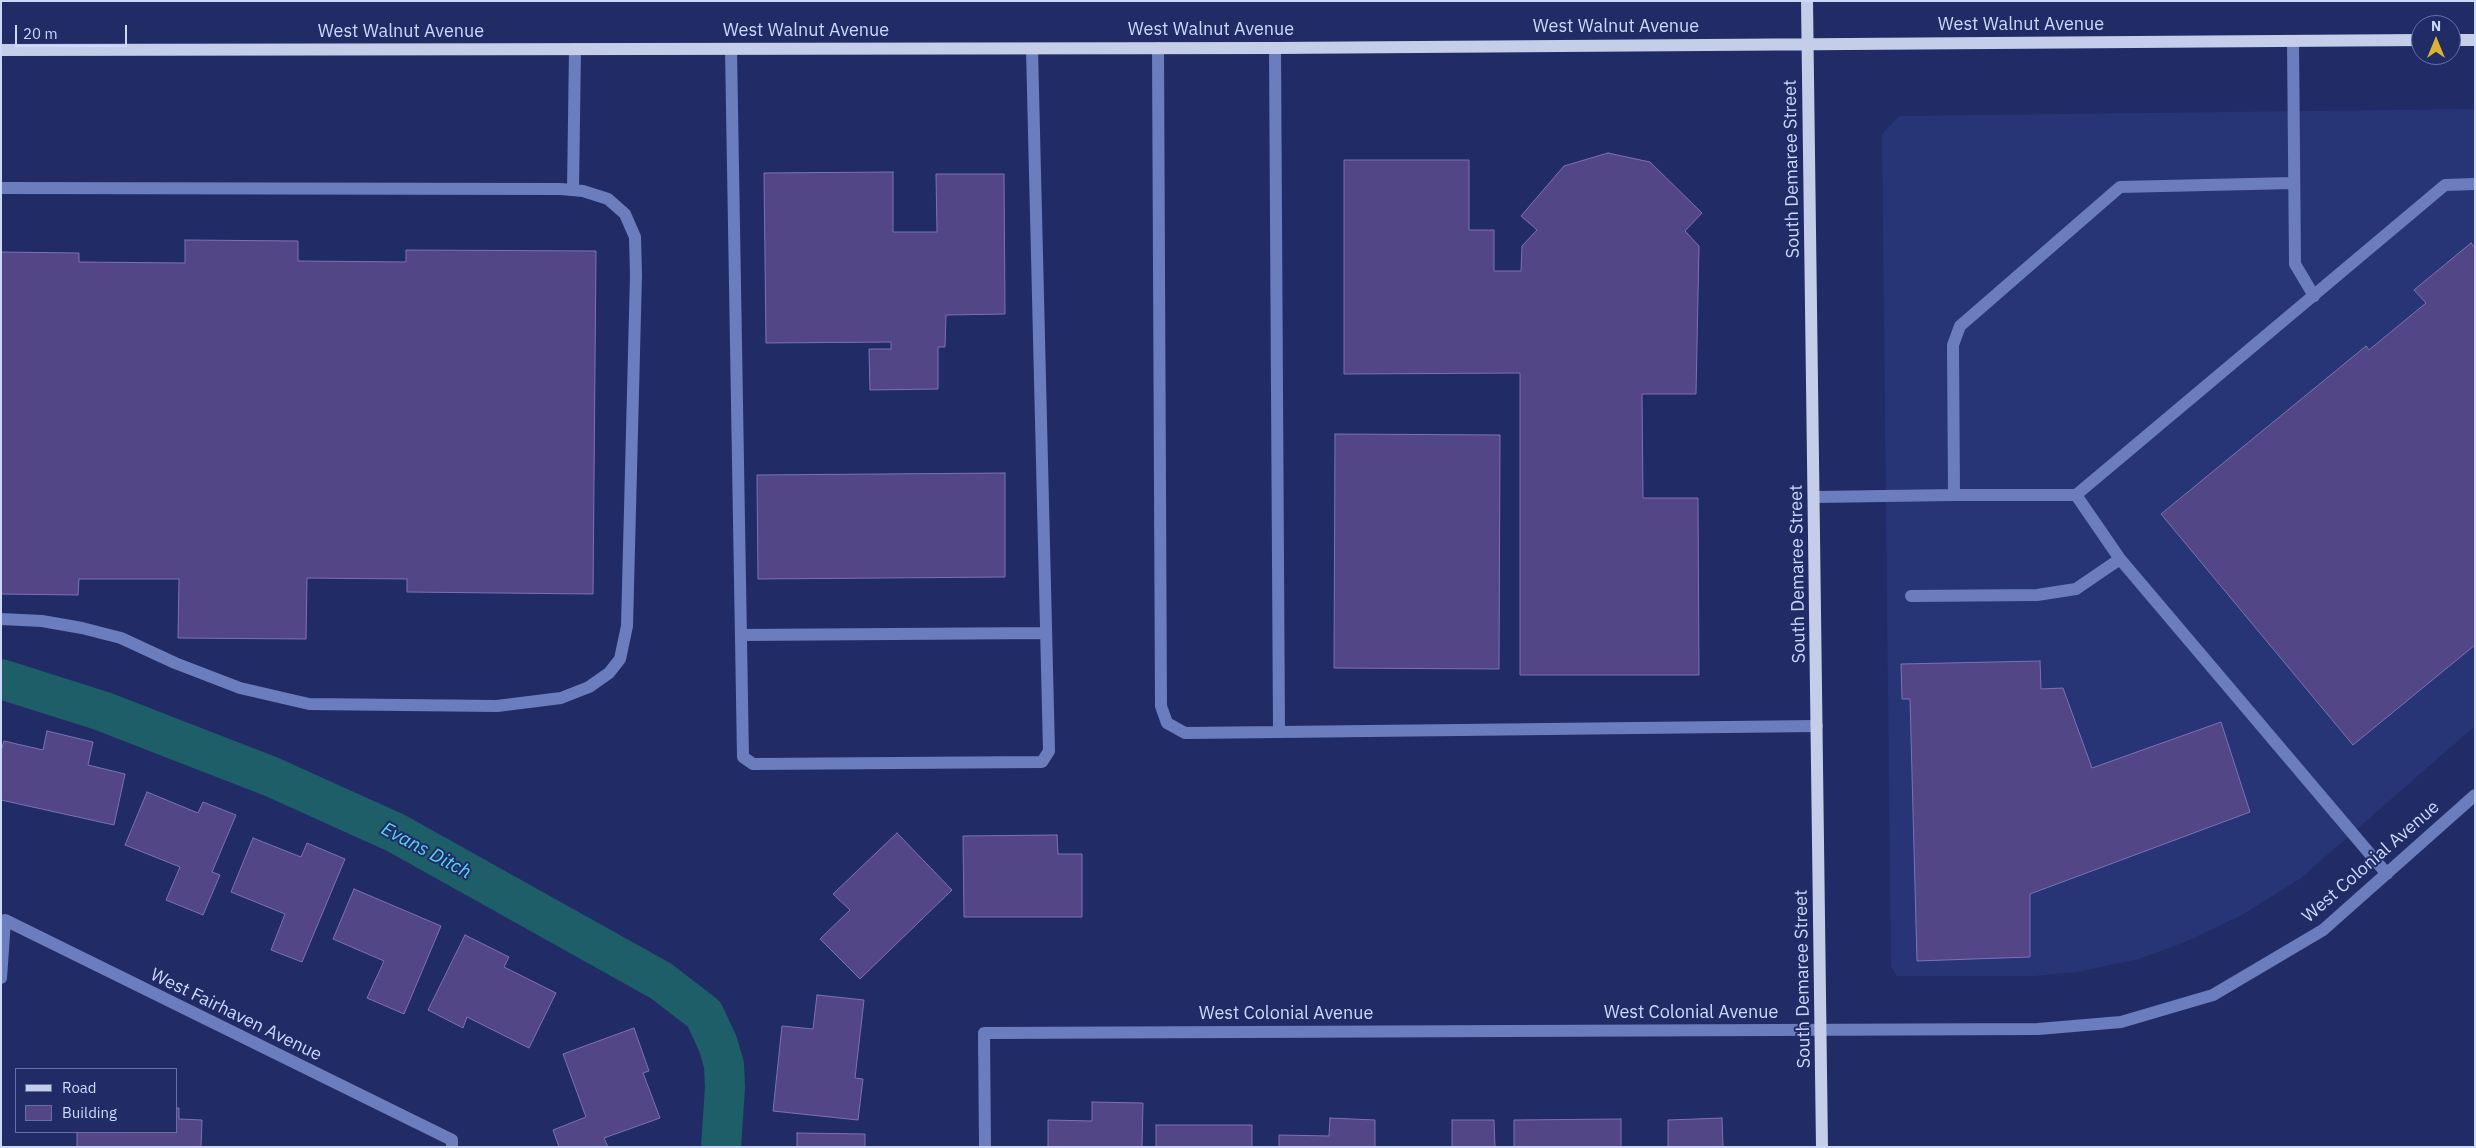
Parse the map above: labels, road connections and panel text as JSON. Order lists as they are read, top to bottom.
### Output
{
  "streets": {
    "main road": ["West Walnut Avenue", "South Demaree Street"],
    "street": ["West Colonial Avenue", "West Fairhaven Avenue"]
  },
  "crossings": [
    ["West Walnut Avenue", "South Demaree Street"],
    ["South Demaree Street", "West Colonial Avenue"]
  ],
  "water": ["Evans Ditch"],
  "legend": ["Road", "Building"],
  "scale_bar": "20 m",
  "north": "top"
}
